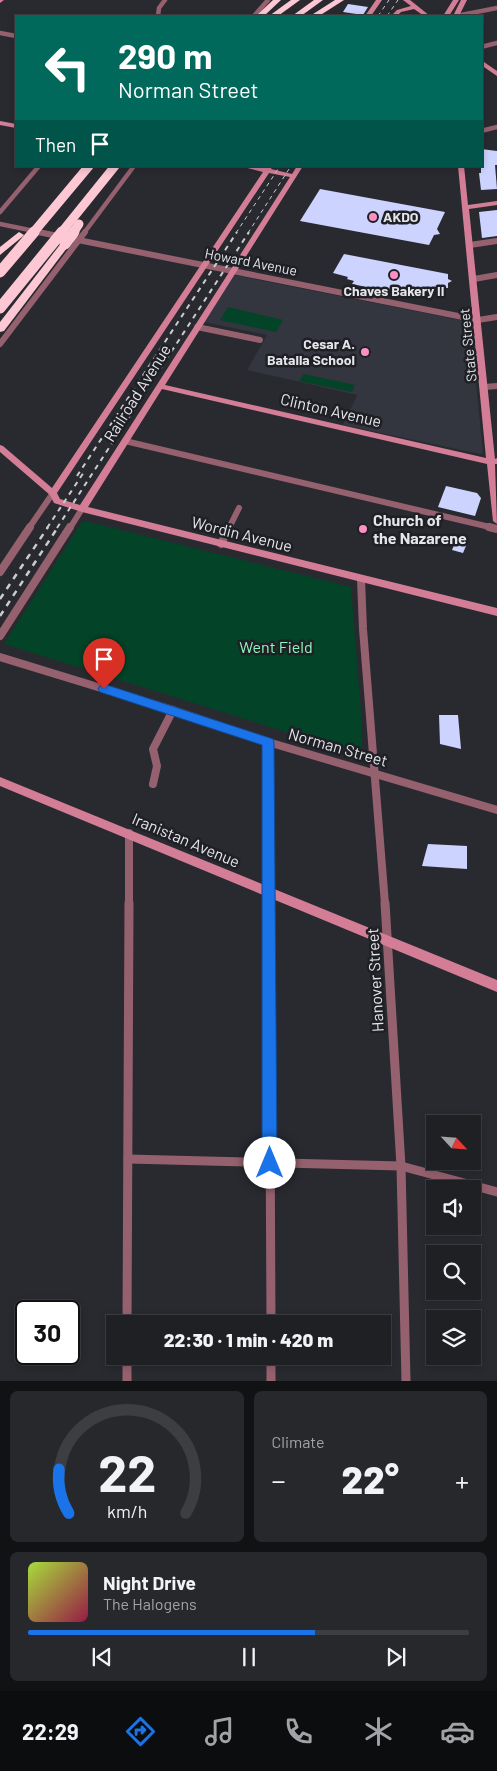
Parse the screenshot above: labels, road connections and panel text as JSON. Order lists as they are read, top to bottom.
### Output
{
  "streets": {
    "street": [
      "Howard Avenue",
      "State Street",
      "Railroad Avenue",
      "Clinton Avenue",
      "Wordin Avenue",
      "Norman Street",
      "Iranistan Avenue",
      "Hanover Street"
    ]
  },
  "crossings": [
    ["Howard Avenue", "State Street"],
    ["Howard Avenue", "Railroad Avenue"],
    ["State Street", "Clinton Avenue"],
    ["Railroad Avenue", "Clinton Avenue"],
    ["Railroad Avenue", "Wordin Avenue"],
    ["Wordin Avenue", "Hanover Street"],
    ["Norman Street", "Hanover Street"],
    ["Iranistan Avenue", "Hanover Street"]
  ],
  "parks": ["Went Field"],
  "places": [
    "AKDO",
    "Chaves Bakery II",
    "Cesar A. Batalla School",
    "Church of the Nazarene"
  ],
  "north": "bottom right",
  "page": {
    "turn": ["290 m", "Norman Street"],
    "then": "Then",
    "limit": "30",
    "trip": "22:30 · 1 min · 420 m",
    "tile": "Climate",
    "heat": ["−", "22°", "+"],
    "song": ["Night Drive", "The Halogens"],
    "tabs": "22:29",
    "gauge": ["22", "km/h"]
  }
}
